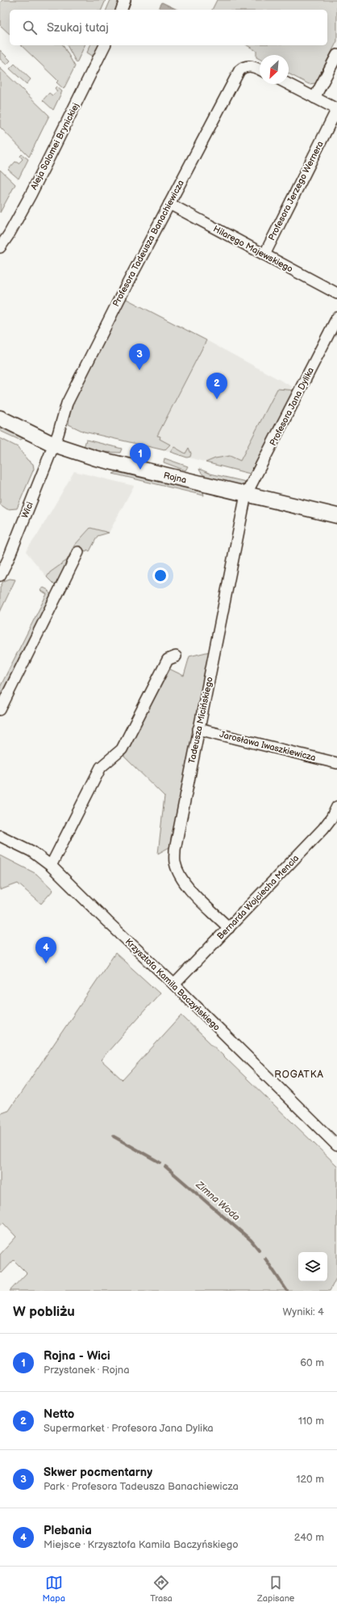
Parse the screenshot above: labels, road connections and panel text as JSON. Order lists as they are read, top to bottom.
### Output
{
  "streets": {
    "street": [
      "Aleja Salomei Brynickiej",
      "Profesora Jerzego Wernera",
      "Profesora Tadeusza Banachiewicza",
      "Hilarego Majewskiego",
      "Profesora Jana Dylika",
      "Rojna",
      "Wici",
      "Tadeusza Micińskiego",
      "Jarosława Iwaszkiewicza",
      "Bernarda Wojciecha Mencla",
      "Krzysztofa Kamila Baczyńskiego"
    ]
  },
  "crossings": [
    ["Profesora Jerzego Wernera", "Hilarego Majewskiego"],
    ["Profesora Tadeusza Banachiewicza", "Hilarego Majewskiego"],
    ["Profesora Tadeusza Banachiewicza", "Rojna"],
    ["Profesora Tadeusza Banachiewicza", "Wici"],
    ["Profesora Jana Dylika", "Rojna"],
    ["Profesora Jana Dylika", "Tadeusza Micińskiego"],
    ["Rojna", "Wici"],
    ["Rojna", "Tadeusza Micińskiego"],
    ["Tadeusza Micińskiego", "Jarosława Iwaszkiewicza"],
    ["Tadeusza Micińskiego", "Bernarda Wojciecha Mencla"],
    ["Bernarda Wojciecha Mencla", "Krzysztofa Kamila Baczyńskiego"]
  ],
  "districts": ["ROGATKA"],
  "water": ["Zimna Woda"],
  "north": "bottom left",
  "page": {
    "search": "Szukaj tutaj",
    "pins": [
      "3",
      "2",
      "1",
      "4"
    ],
    "heading": ["W pobliżu", "Wyniki: 4"],
    "list": [
      {
        "mark": "1",
        "name": "Rojna - Wici",
        "note": "Przystanek · Rojna",
        "value": "60 m"
      },
      {
        "mark": "2",
        "name": "Netto",
        "note": "Supermarket · Profesora Jana Dylika",
        "value": "110 m"
      },
      {
        "mark": "3",
        "name": "Skwer pocmentarny",
        "note": "Park · Profesora Tadeusza Banachiewicza",
        "value": "120 m"
      },
      {
        "mark": "4",
        "name": "Plebania",
        "note": "Miejsce · Krzysztofa Kamila Baczyńskiego",
        "value": "240 m"
      }
    ],
    "nav": ["Mapa", "Trasa", "Zapisane"]
  }
}
